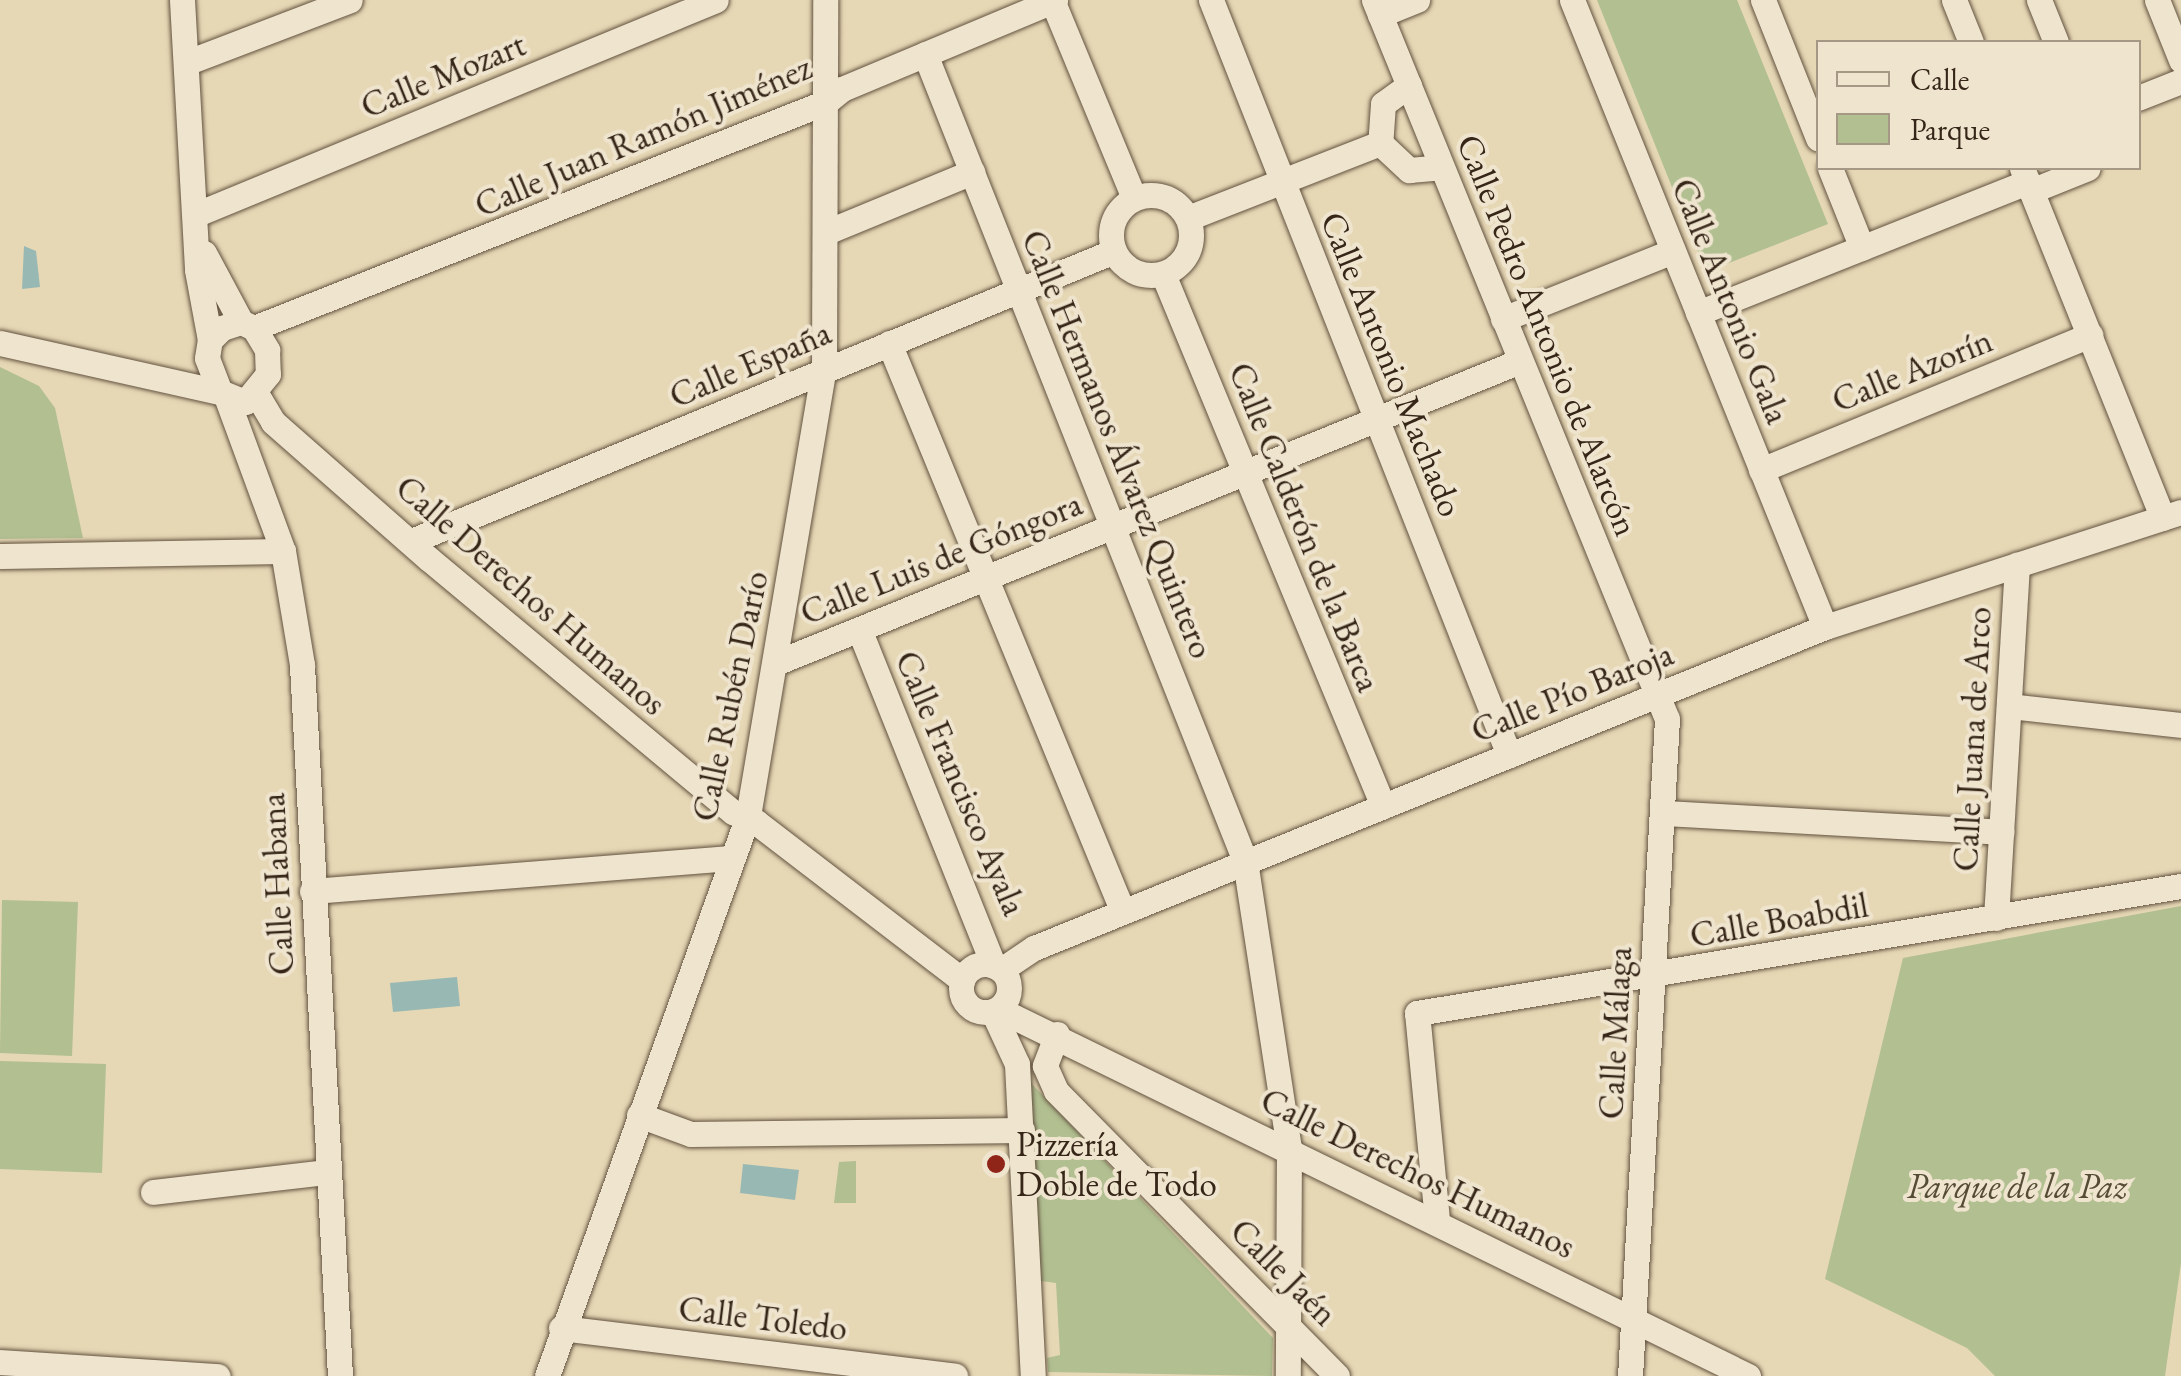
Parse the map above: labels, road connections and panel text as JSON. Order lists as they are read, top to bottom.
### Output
{
  "streets": {
    "street": [
      "Calle Mozart",
      "Calle Juan Ramón Jiménez",
      "Calle Antonio Gala",
      "Calle Pedro Antonio de Alarcón",
      "Calle España",
      "Calle Antonio Machado",
      "Calle Azorín",
      "Calle Hermanos Álvarez Quintero",
      "Calle Calderón de la Barca",
      "Calle Luis de Góngora",
      "Calle Derechos Humanos",
      "Calle Pío Baroja",
      "Calle Rubén Darío",
      "Calle Juana de Arco",
      "Calle Francisco Ayala",
      "Calle Habana",
      "Calle Boabdil",
      "Calle Málaga",
      "Calle Jaén",
      "Calle Toledo"
    ]
  },
  "crossings": [
    ["Calle Juan Ramón Jiménez", "Calle Hermanos Álvarez Quintero"],
    ["Calle Juan Ramón Jiménez", "Calle Derechos Humanos"],
    ["Calle Juan Ramón Jiménez", "Calle Rubén Darío"],
    ["Calle Juan Ramón Jiménez", "Calle Habana"],
    ["Calle Antonio Gala", "Calle Azorín"],
    ["Calle Antonio Gala", "Calle Pío Baroja"],
    ["Calle Pedro Antonio de Alarcón", "Calle Luis de Góngora"],
    ["Calle Pedro Antonio de Alarcón", "Calle Pío Baroja"],
    ["Calle Pedro Antonio de Alarcón", "Calle Málaga"],
    ["Calle España", "Calle Hermanos Álvarez Quintero"],
    ["Calle España", "Calle Calderón de la Barca"],
    ["Calle España", "Calle Derechos Humanos"],
    ["Calle España", "Calle Rubén Darío"],
    ["Calle Antonio Machado", "Calle Luis de Góngora"],
    ["Calle Antonio Machado", "Calle Pío Baroja"],
    ["Calle Hermanos Álvarez Quintero", "Calle Luis de Góngora"],
    ["Calle Hermanos Álvarez Quintero", "Calle Derechos Humanos"],
    ["Calle Hermanos Álvarez Quintero", "Calle Pío Baroja"],
    ["Calle Hermanos Álvarez Quintero", "Calle Jaén"],
    ["Calle Calderón de la Barca", "Calle Luis de Góngora"],
    ["Calle Calderón de la Barca", "Calle Pío Baroja"],
    ["Calle Luis de Góngora", "Calle Rubén Darío"],
    ["Calle Luis de Góngora", "Calle Francisco Ayala"],
    ["Calle Derechos Humanos", "Calle Pío Baroja"],
    ["Calle Derechos Humanos", "Calle Rubén Darío"],
    ["Calle Derechos Humanos", "Calle Francisco Ayala"],
    ["Calle Derechos Humanos", "Calle Habana"],
    ["Calle Derechos Humanos", "Calle Boabdil"],
    ["Calle Derechos Humanos", "Calle Málaga"],
    ["Calle Derechos Humanos", "Calle Jaén"],
    ["Calle Pío Baroja", "Calle Juana de Arco"],
    ["Calle Pío Baroja", "Calle Francisco Ayala"],
    ["Calle Pío Baroja", "Calle Málaga"],
    ["Calle Rubén Darío", "Calle Toledo"],
    ["Calle Juana de Arco", "Calle Boabdil"],
    ["Calle Boabdil", "Calle Málaga"]
  ],
  "parks": ["Parque de la Paz"],
  "places": ["Pizzería Doble de Todo"],
  "legend": ["Calle", "Parque"]
}
